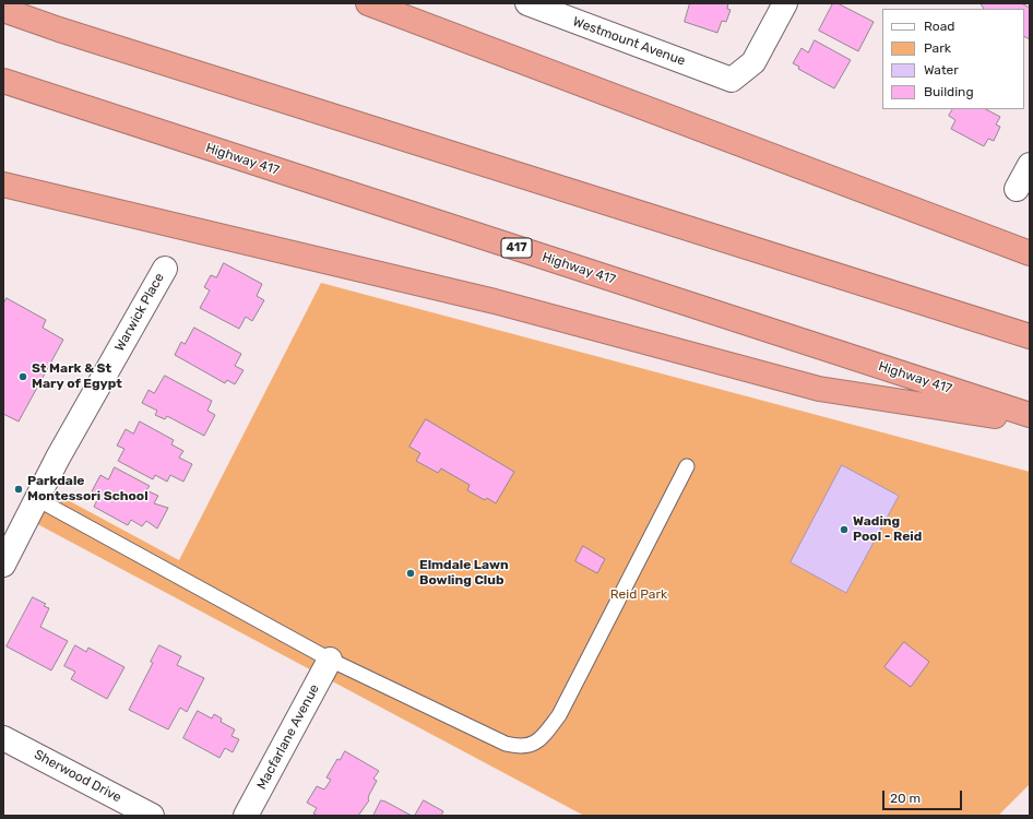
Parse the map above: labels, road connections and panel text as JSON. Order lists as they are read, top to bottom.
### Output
{
  "streets": {
    "highway": ["Highway 417", "417"],
    "street": [
      "Westmount Avenue",
      "Warwick Place",
      "Macfarlane Avenue",
      "Sherwood Drive"
    ]
  },
  "parks": ["Reid Park"],
  "places": [
    "St Mark & St Mary of Egypt",
    "Parkdale Montessori School",
    "Wading Pool - Reid",
    "Elmdale Lawn Bowling Club"
  ],
  "legend": [
    "Road",
    "Park",
    "Water",
    "Building"
  ],
  "scale_bar": "20 m"
}
